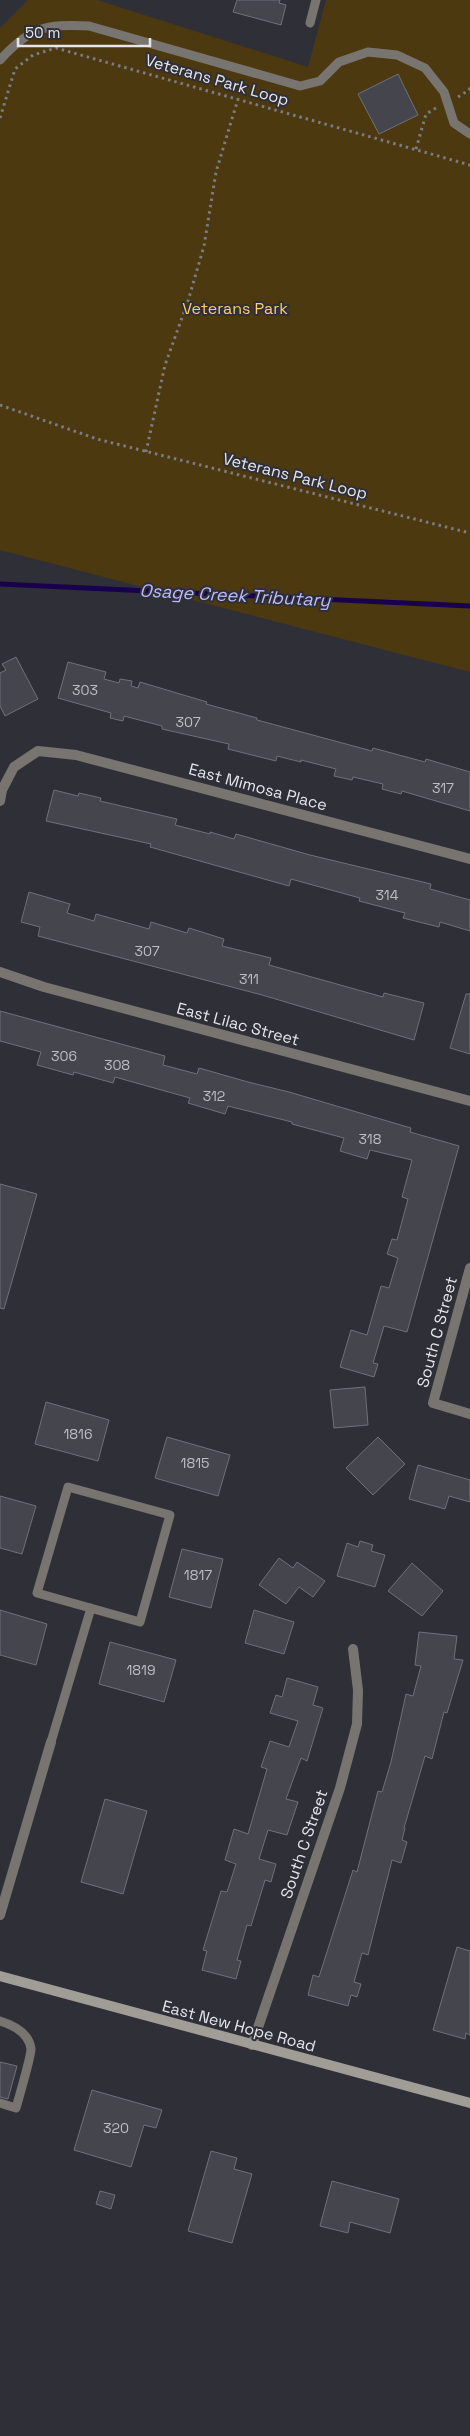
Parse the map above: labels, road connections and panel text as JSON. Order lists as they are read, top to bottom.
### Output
{
  "streets": {
    "street": [
      "East Mimosa Place",
      "East Lilac Street",
      "South C Street",
      "East New Hope Road"
    ],
    "path": ["Veterans Park Loop"]
  },
  "crossings": [
    ["South C Street", "East New Hope Road"]
  ],
  "water": ["Osage Creek Tributary"],
  "parks": ["Veterans Park"],
  "house_numbers": [
    "303",
    "307",
    "317",
    "314",
    "307",
    "311",
    "306",
    "308",
    "312",
    "318",
    "1816",
    "1815",
    "1817",
    "1819",
    "320"
  ],
  "scale_bar": "50 m"
}
